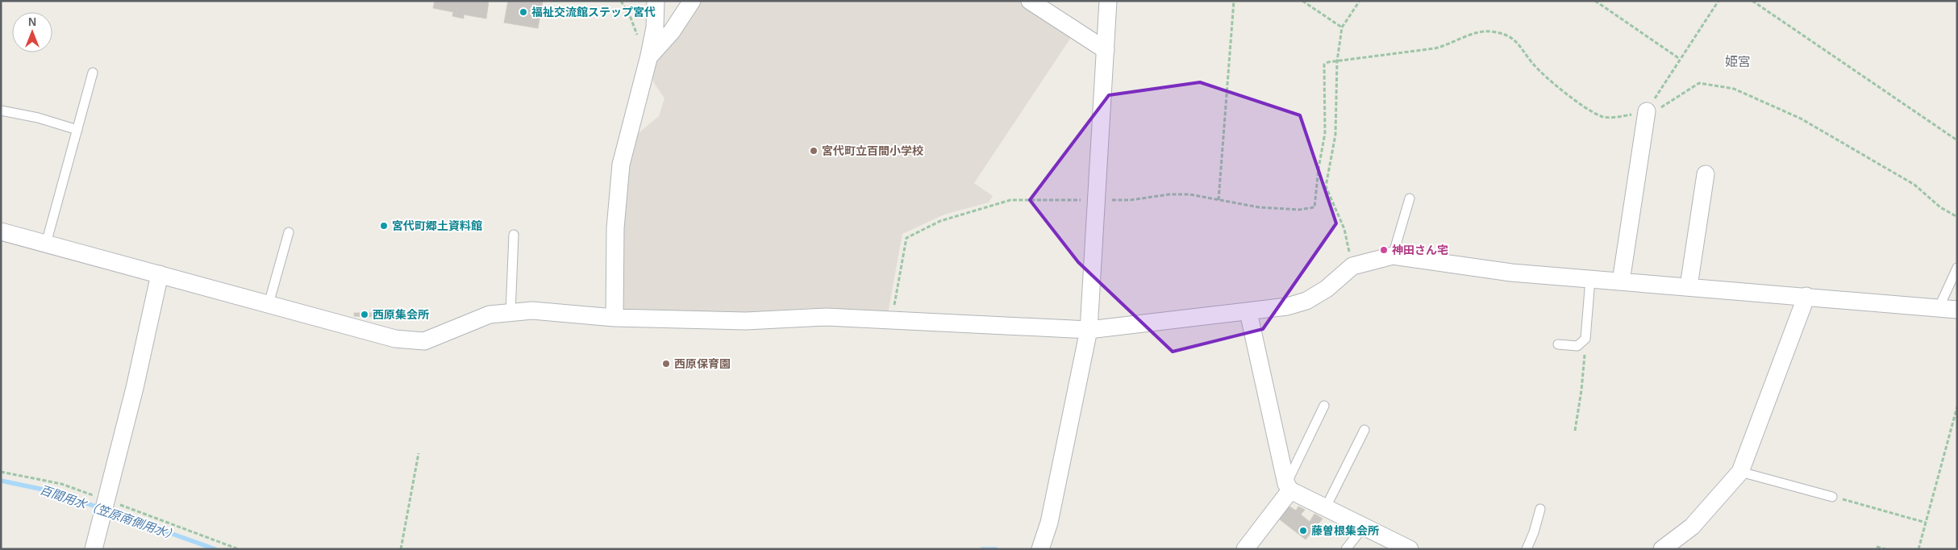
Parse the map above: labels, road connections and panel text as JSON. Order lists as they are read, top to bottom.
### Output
{
  "districts": ["姫宮"],
  "water": ["百間用水（笠原南側用水）"],
  "places": [
    "福祉交流館ステップ宮代",
    "宮代町立百間小学校",
    "宮代町郷土資料館",
    "神田さん宅",
    "西原集会所",
    "西原保育園",
    "藤曽根集会所"
  ],
  "north": "top"
}
